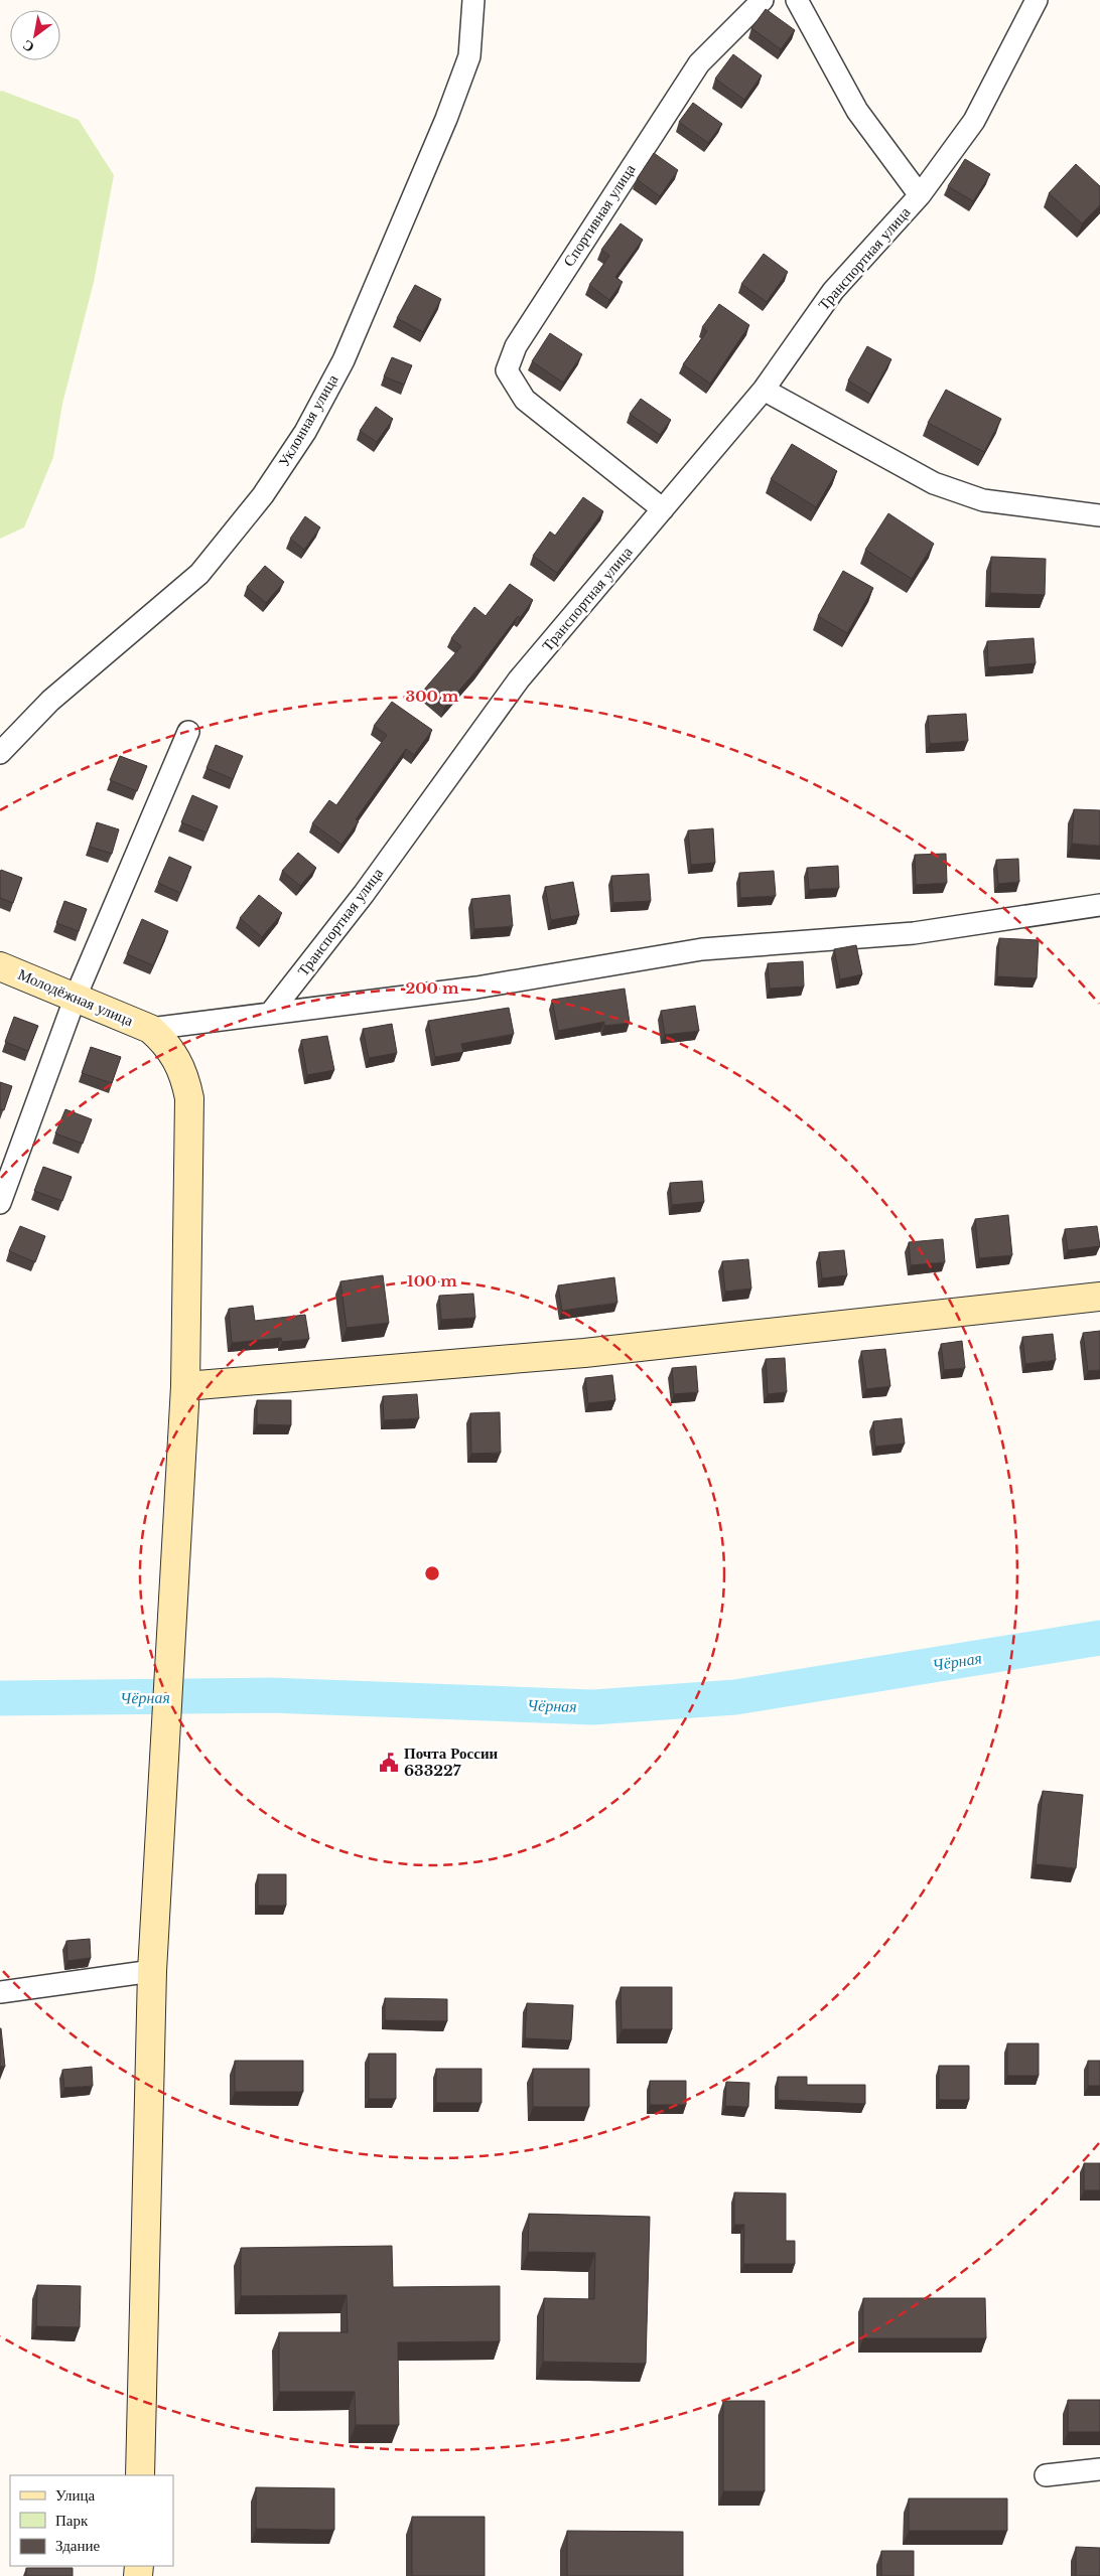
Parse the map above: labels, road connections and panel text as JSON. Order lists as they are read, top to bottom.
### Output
{
  "streets": {
    "street": [
      "Спортивная улица",
      "Транспортная улица",
      "Уклонная улица",
      "Молодёжная улица"
    ]
  },
  "crossings": [
    ["Спортивная улица", "Транспортная улица"]
  ],
  "water": ["Чёрная"],
  "places": {
    "public building": ["Почта России 633227"]
  },
  "legend": ["Улица", "Парк", "Здание"],
  "north": "bottom left",
  "rings": ["300 m", "200 m", "100 m"]
}
